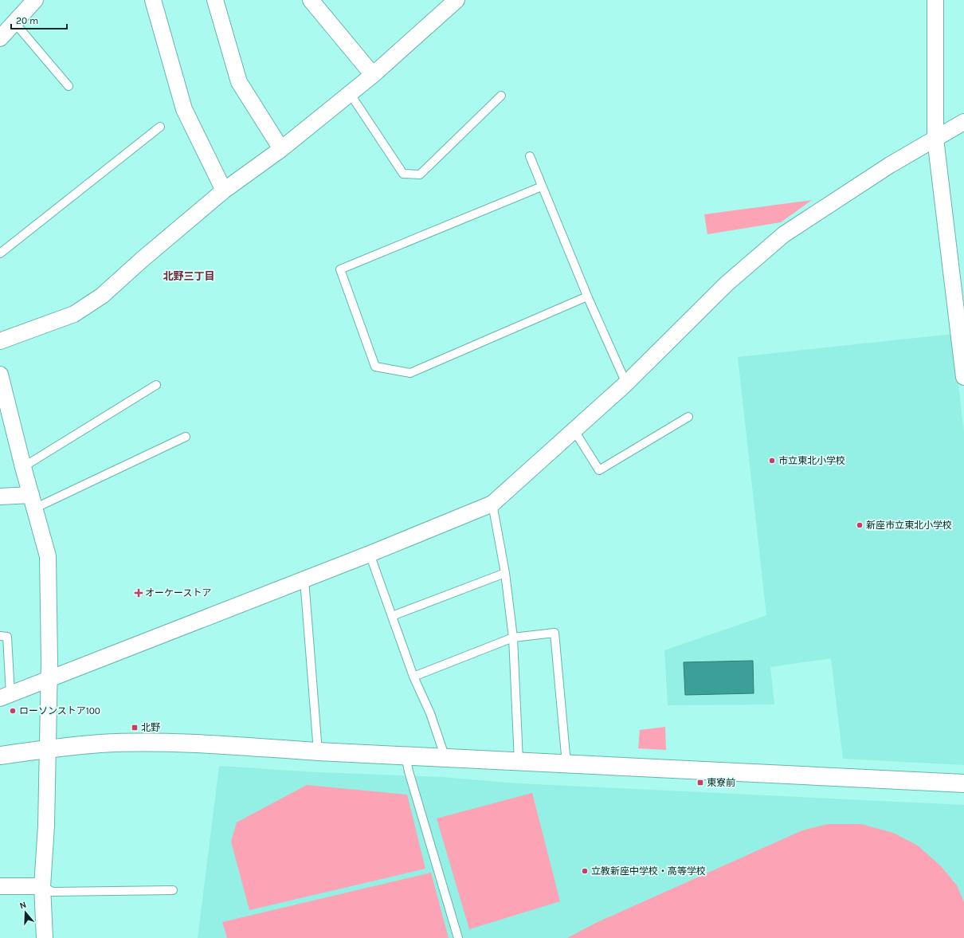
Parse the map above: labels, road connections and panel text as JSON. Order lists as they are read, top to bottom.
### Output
{
  "districts": ["北野三丁目"],
  "places": {
    "other": [
      "市立東北小学校",
      "新座市立東北小学校",
      "ローソンストア100",
      "立教新座中学校・高等学校"
    ],
    "health": ["オーケーストア"],
    "transit": ["北野", "東寮前"]
  },
  "scale_bar": "20 m",
  "north": "top"
}
